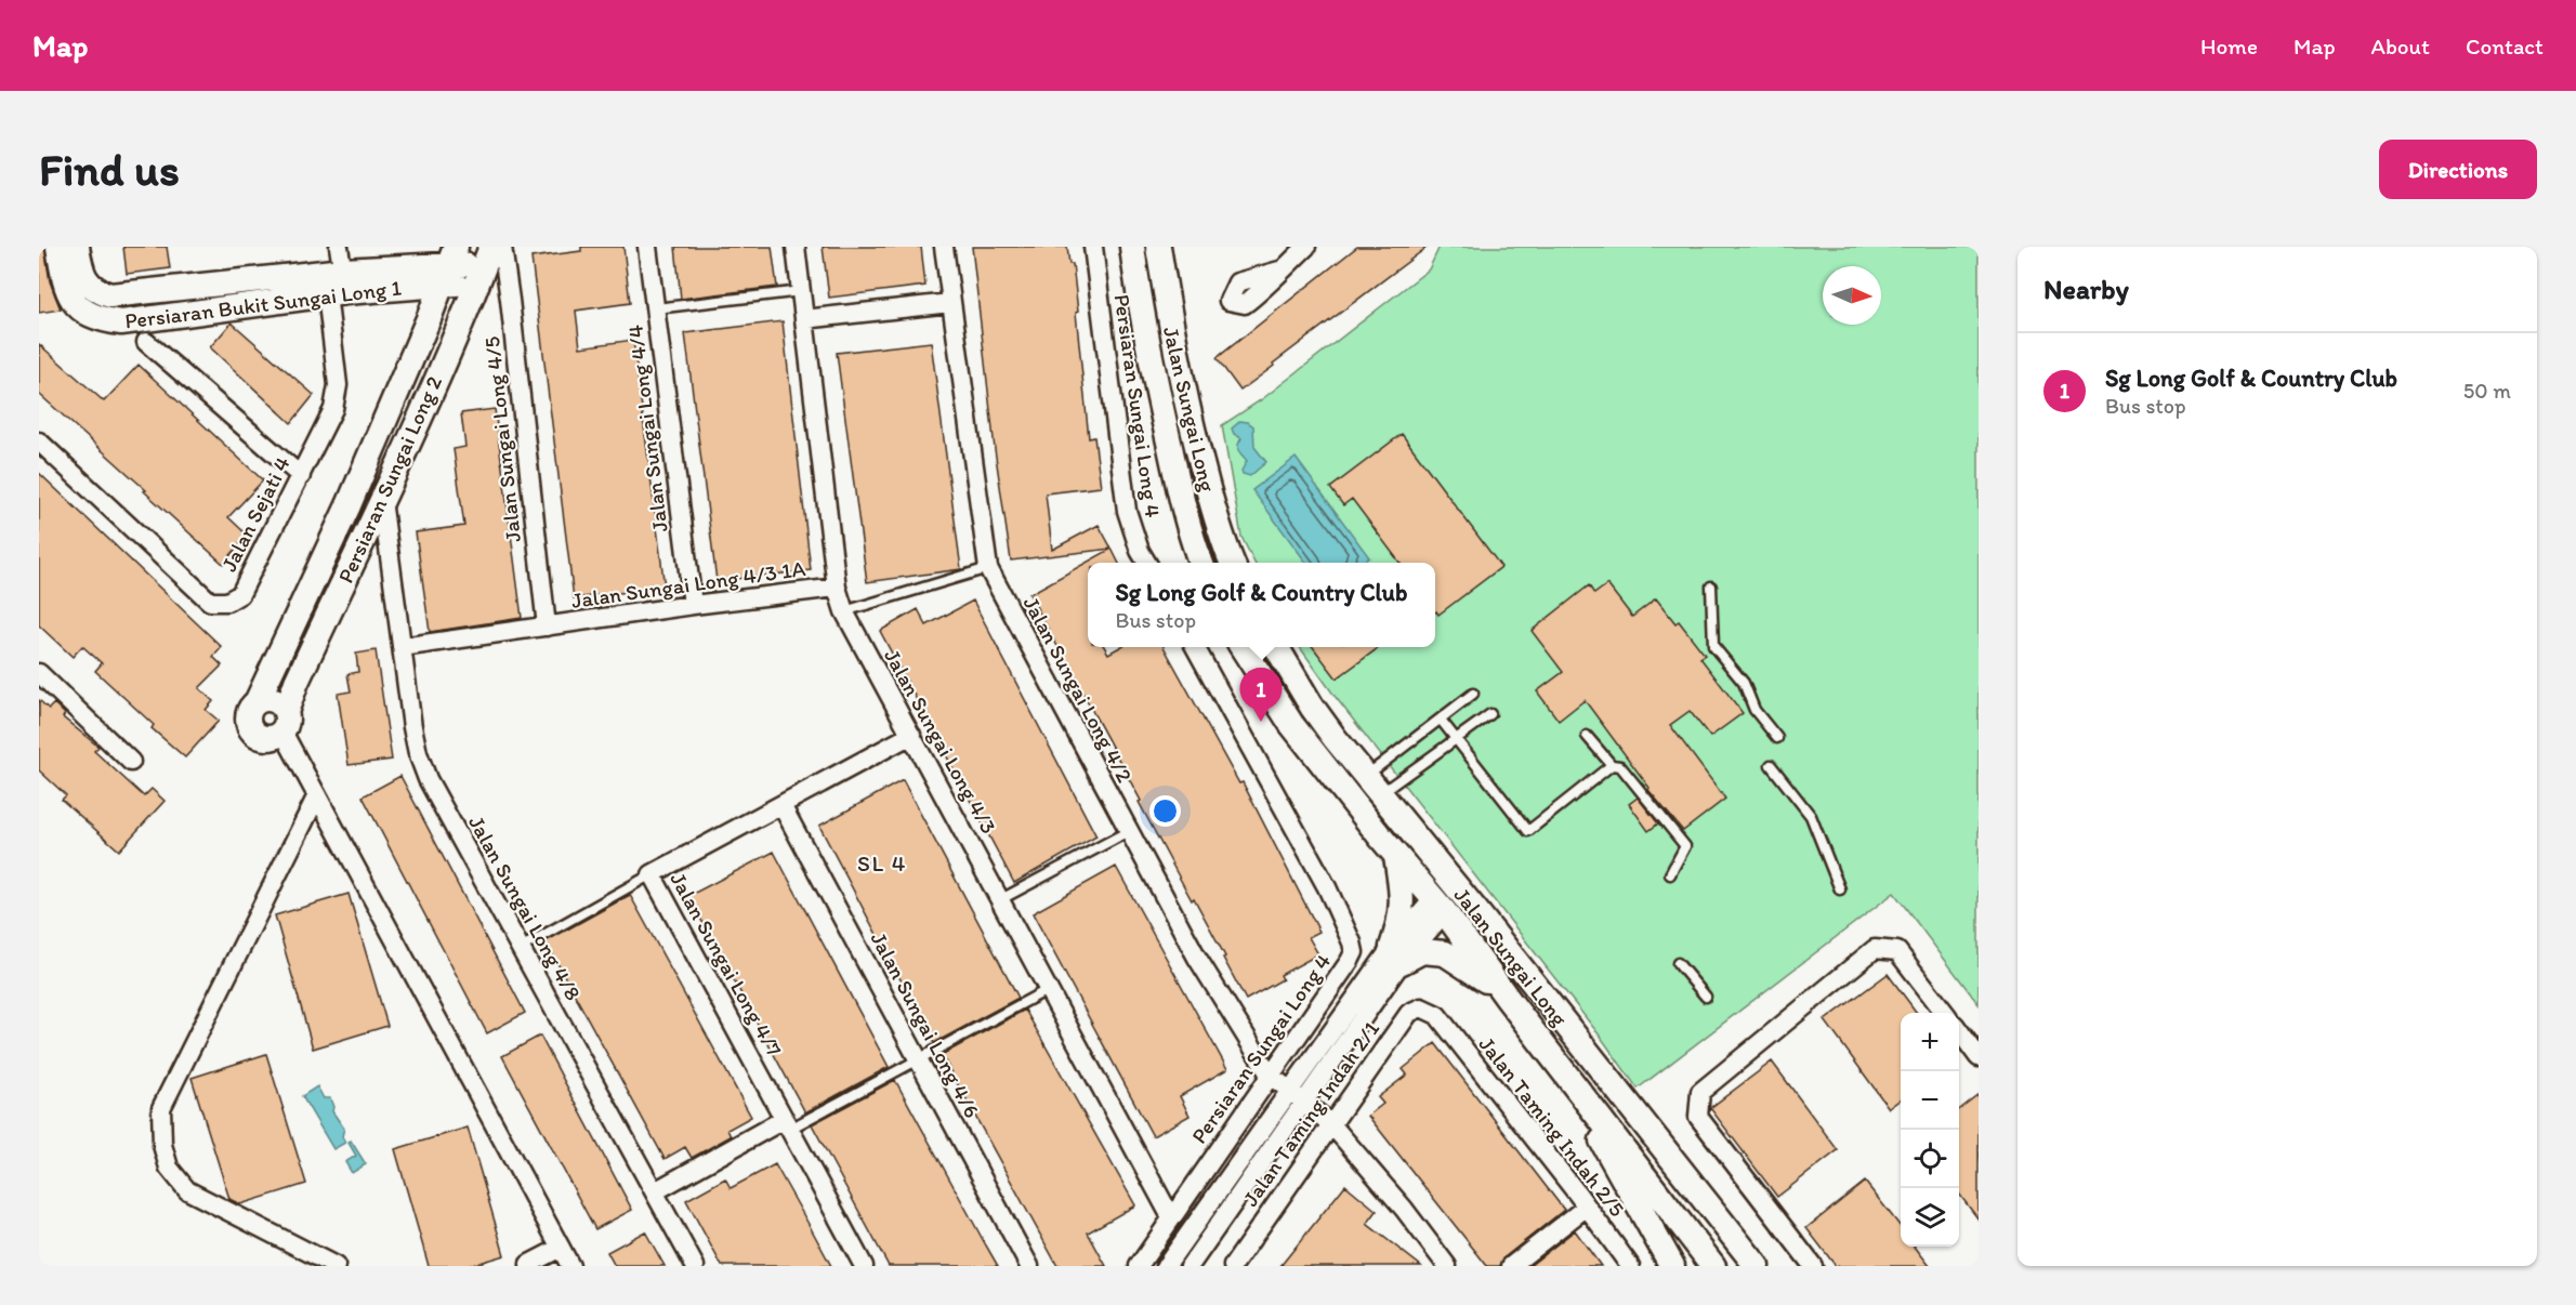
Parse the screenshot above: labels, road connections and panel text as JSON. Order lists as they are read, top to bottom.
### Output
{
  "streets": {
    "street": [
      "Persiaran Bukit Sungai Long 1",
      "Persiaran Sungai Long 4",
      "Jalan Sungai Long",
      "Jalan Sungai Long 4/4",
      "Jalan Sungai Long 4/5",
      "Persiaran Sungai Long 2",
      "Jalan Sejati 4",
      "Jalan Sungai Long 4/3 1A",
      "Jalan Sungai Long 4/2",
      "Jalan Sungai Long 4/3",
      "Jalan Sungai Long 4/8",
      "Jalan Sungai Long 4/7",
      "Jalan Sungai Long 4/6",
      "Jalan Taming Indah 2/1",
      "Jalan Taming Indah 2/5"
    ]
  },
  "crossings": [
    ["Persiaran Bukit Sungai Long 1", "Jalan Sungai Long 4/5"],
    ["Persiaran Bukit Sungai Long 1", "Persiaran Sungai Long 2"],
    ["Persiaran Bukit Sungai Long 1", "Jalan Sejati 4"],
    ["Persiaran Sungai Long 4", "Jalan Sungai Long 4/2"],
    ["Persiaran Sungai Long 4", "Jalan Sungai Long 4/3"],
    ["Jalan Sungai Long 4/4", "Jalan Sungai Long 4/3 1A"],
    ["Jalan Sungai Long 4/5", "Persiaran Sungai Long 2"],
    ["Jalan Sungai Long 4/5", "Jalan Sungai Long 4/3 1A"],
    ["Persiaran Sungai Long 2", "Jalan Sungai Long 4/8"],
    ["Jalan Sungai Long 4/3 1A", "Jalan Sungai Long 4/3"],
    ["Jalan Sungai Long 4/3 1A", "Jalan Sungai Long 4/8"],
    ["Jalan Sungai Long 4/2", "Jalan Taming Indah 2/1"],
    ["Jalan Sungai Long 4/3", "Jalan Sungai Long 4/7"],
    ["Jalan Sungai Long 4/7", "Jalan Sungai Long 4/6"],
    ["Jalan Taming Indah 2/1", "Jalan Taming Indah 2/5"]
  ],
  "districts": ["SL 4"],
  "north": "right",
  "page": {
    "header": "Map",
    "nav": [
      "Home",
      "Map",
      "About",
      "Contact"
    ],
    "buttons": "Directions",
    "title": "Find us",
    "heading": "Nearby",
    "list": [
      {
        "mark": "1",
        "name": "Sg Long Golf & Country Club",
        "note": "Bus stop",
        "value": "50 m"
      }
    ],
    "popup": ["Sg Long Golf & Country Club", "Bus stop"],
    "pins": "1",
    "map_buttons": ["+", "−"]
  }
}
